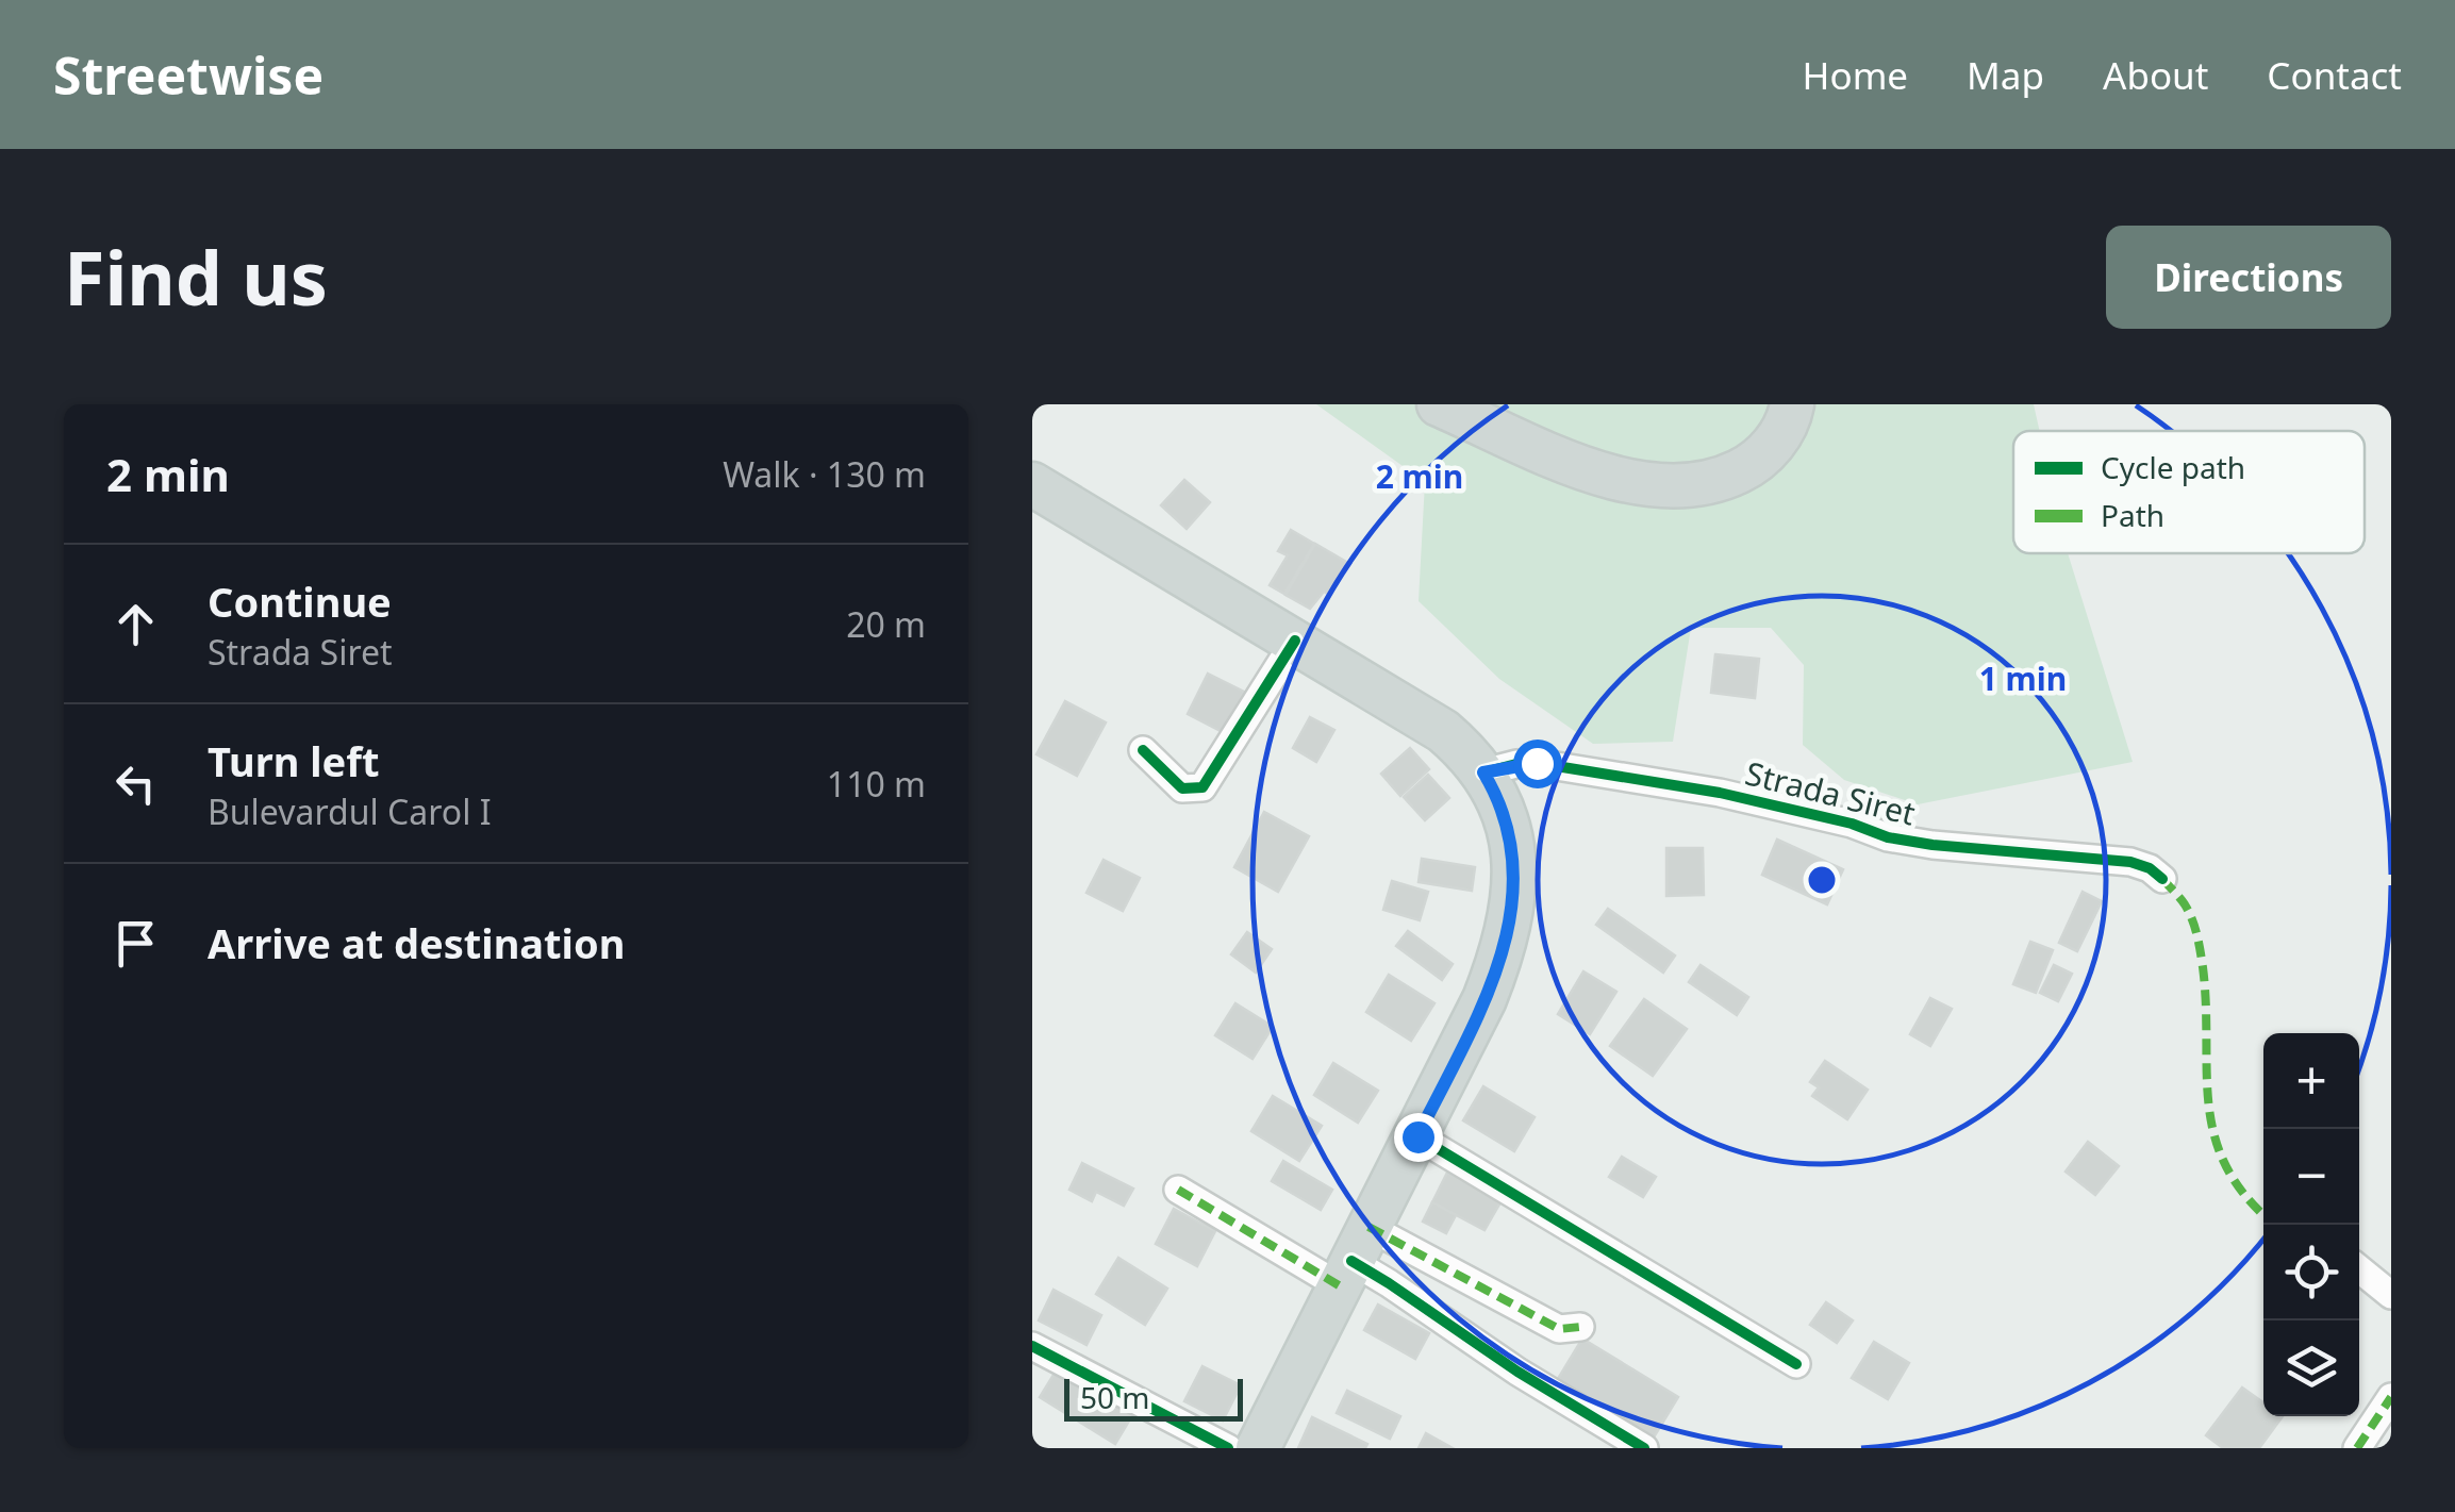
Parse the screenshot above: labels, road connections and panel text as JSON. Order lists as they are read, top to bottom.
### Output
{
  "streets": {
    "street": ["Strada Siret"]
  },
  "legend": ["Cycle path", "Path"],
  "scale_bar": "50 m",
  "page": {
    "header": "Streetwise",
    "nav": [
      "Home",
      "Map",
      "About",
      "Contact"
    ],
    "title": "Find us",
    "buttons": "Directions",
    "heading": ["2 min", "Walk · 130 m"],
    "list": [
      ["Continue", "Strada Siret", "20 m"],
      ["Turn left", "Bulevardul Carol I", "110 m"],
      "Arrive at destination"
    ],
    "map_buttons": ["+", "−"],
    "scale": "50 m"
  },
  "rings": ["2 min", "1 min"]
}
